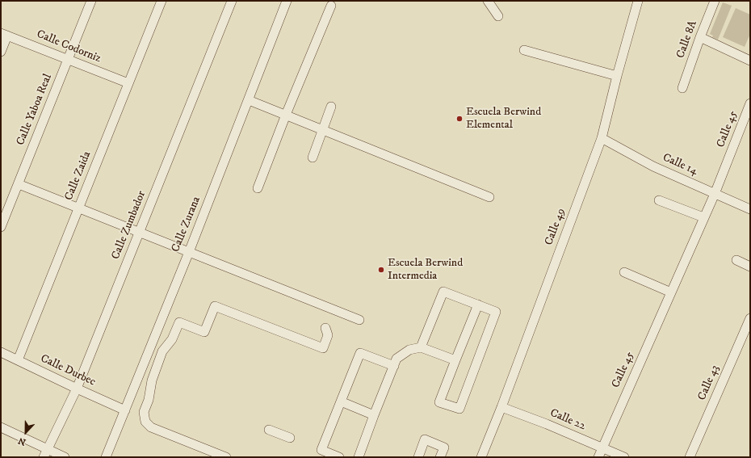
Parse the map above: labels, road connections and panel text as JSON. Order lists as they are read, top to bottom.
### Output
{
  "streets": {
    "street": [
      "Calle 8A",
      "Calle Codorniz",
      "Calle Yaboa Real",
      "Calle 45",
      "Calle 14",
      "Calle Zaida",
      "Calle Zurana",
      "Calle Zumbador",
      "Calle 49",
      "Calle Durbec",
      "Calle 43",
      "Calle 22"
    ]
  },
  "crossings": [
    ["Calle Codorniz", "Calle Yaboa Real"],
    ["Calle Codorniz", "Calle Zaida"],
    ["Calle 45", "Calle 14"],
    ["Calle 45", "Calle 22"],
    ["Calle 14", "Calle 49"],
    ["Calle Zaida", "Calle Durbec"],
    ["Calle Zurana", "Calle Durbec"],
    ["Calle Zumbador", "Calle Durbec"],
    ["Calle 49", "Calle 22"]
  ],
  "places": ["Escuela Berwind Elemental", "Escuela Berwind Intermedia"],
  "north": "bottom"
}
